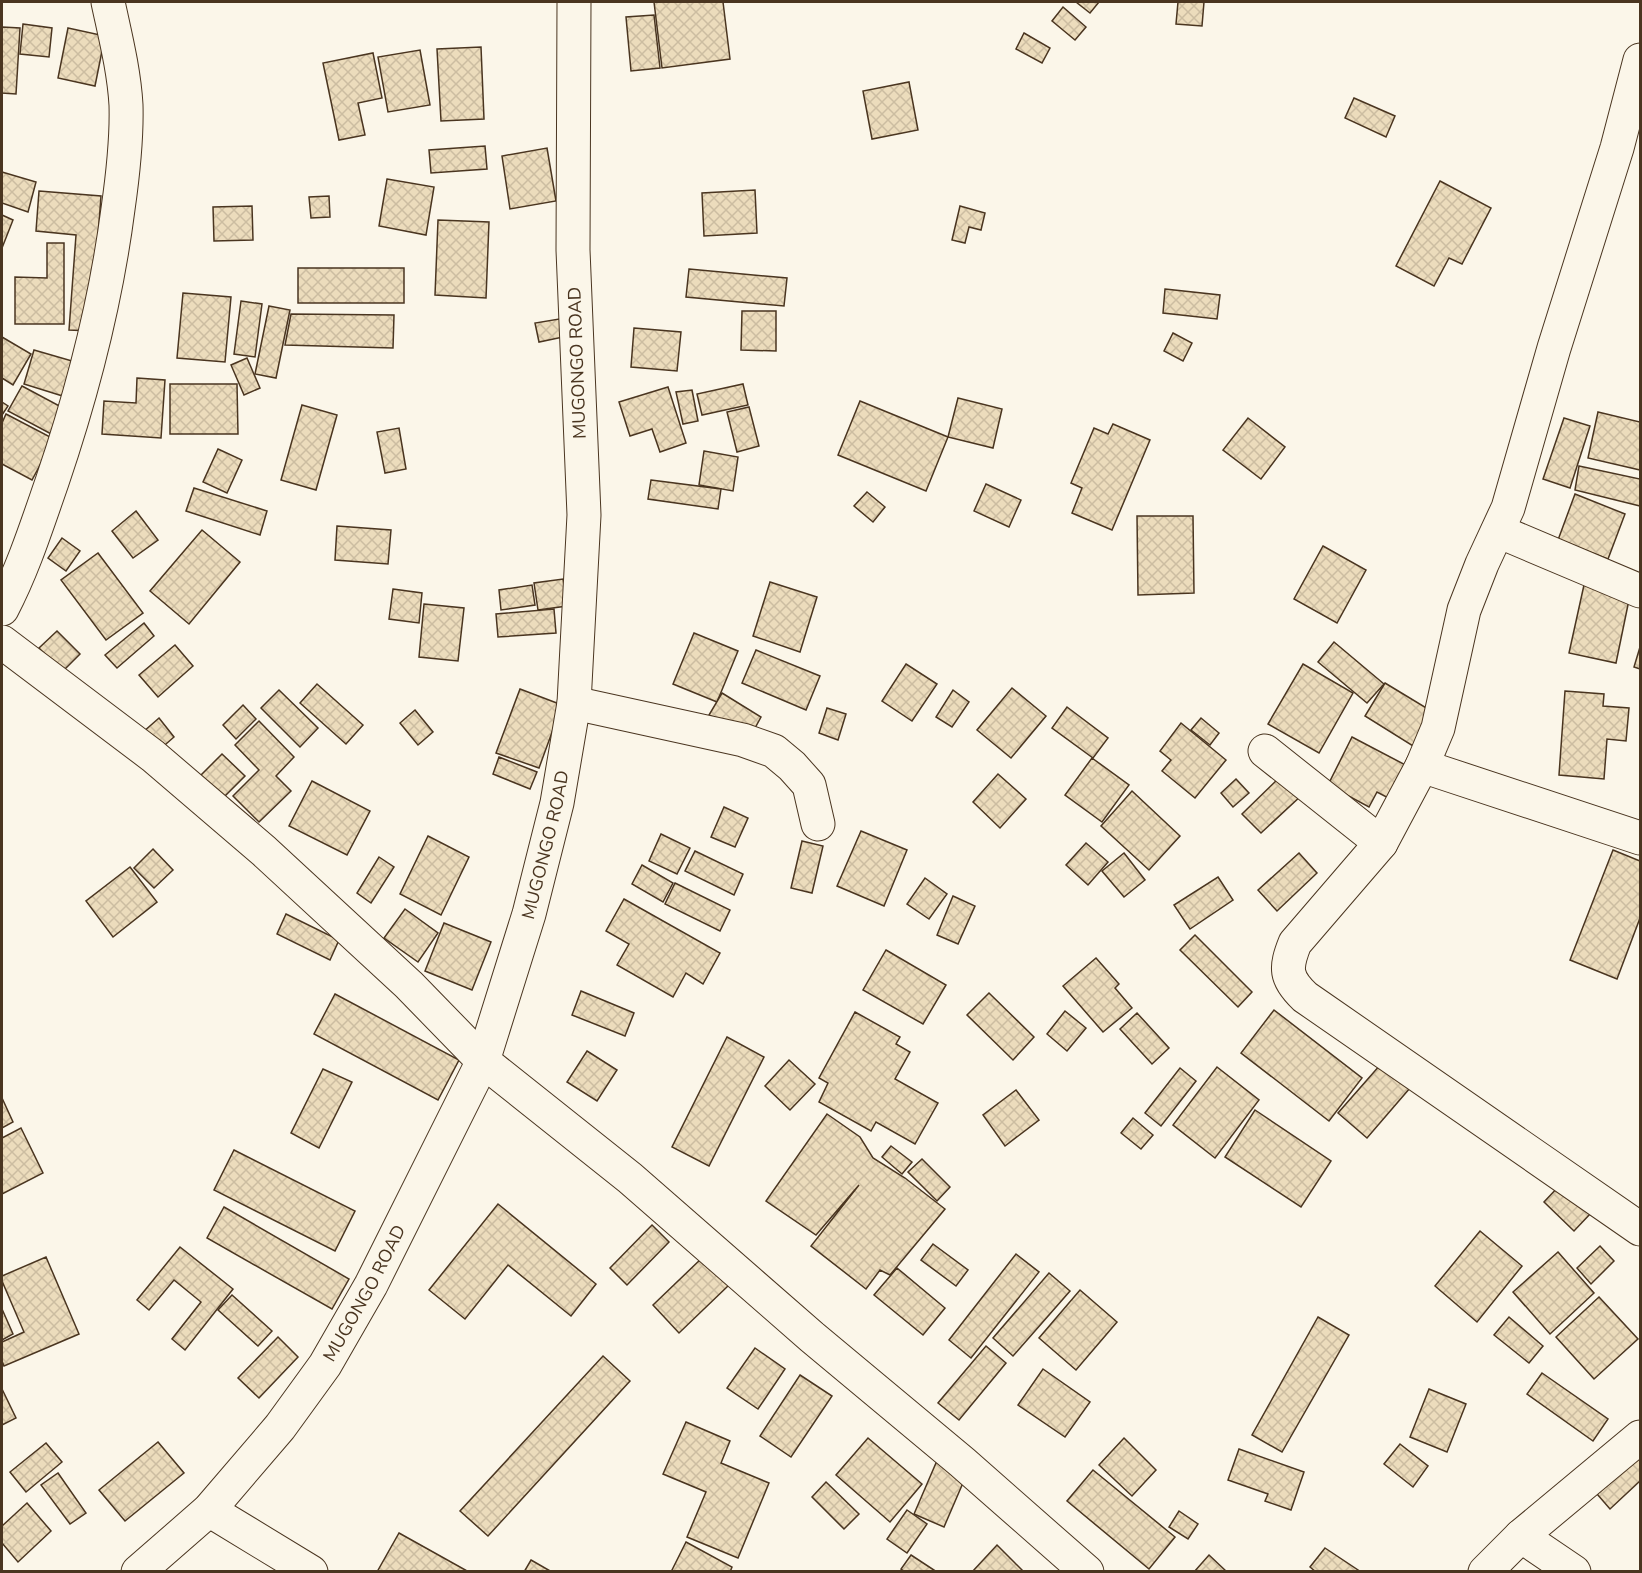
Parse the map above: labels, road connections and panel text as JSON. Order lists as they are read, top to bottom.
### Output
{
  "streets": {
    "street": ["MUGONGO ROAD"]
  }
}
